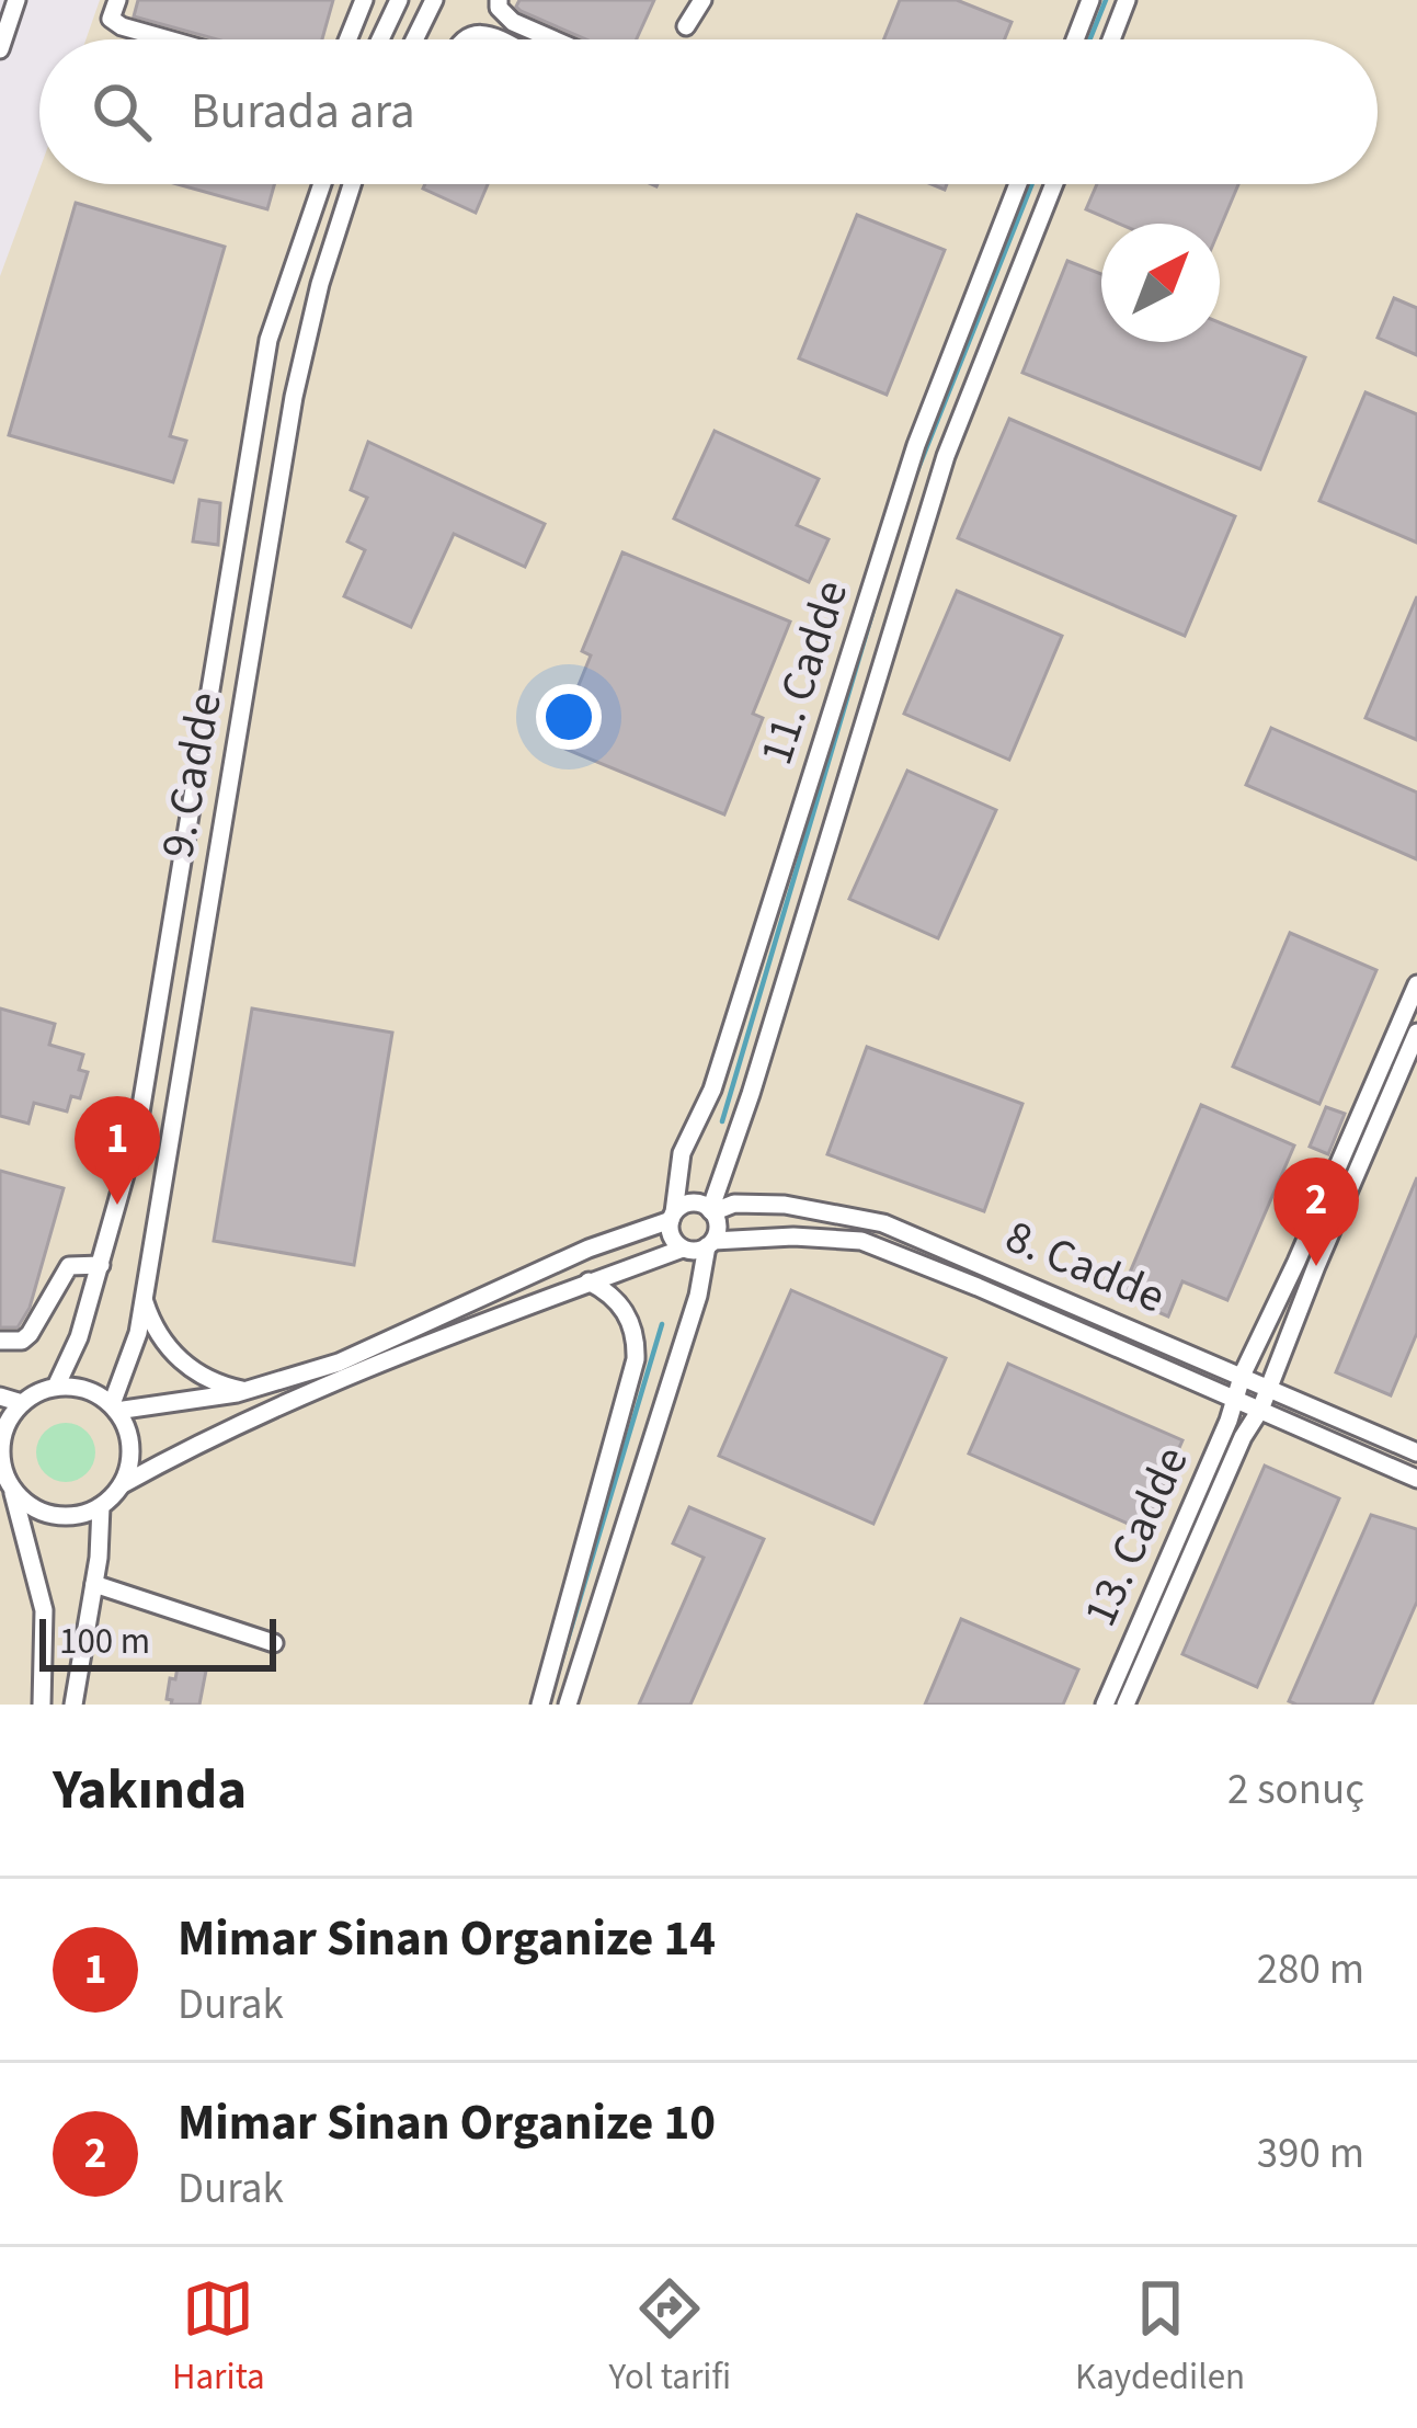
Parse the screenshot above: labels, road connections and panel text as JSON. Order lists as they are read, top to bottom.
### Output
{
  "streets": {
    "street": [
      "11. Cadde",
      "9. Cadde",
      "8. Cadde",
      "13. Cadde"
    ]
  },
  "crossings": [
    ["11. Cadde", "8. Cadde"],
    ["8. Cadde", "13. Cadde"]
  ],
  "scale_bar": "100 m",
  "north": "top right",
  "page": {
    "search": "Burada ara",
    "pins": ["1", "2"],
    "scale": "100 m",
    "heading": ["Yakında", "2 sonuç"],
    "list": [
      {
        "mark": "1",
        "name": "Mimar Sinan Organize 14",
        "note": "Durak",
        "value": "280 m"
      },
      {
        "mark": "2",
        "name": "Mimar Sinan Organize 10",
        "note": "Durak",
        "value": "390 m"
      }
    ],
    "nav": ["Harita", "Yol tarifi", "Kaydedilen"]
  }
}
